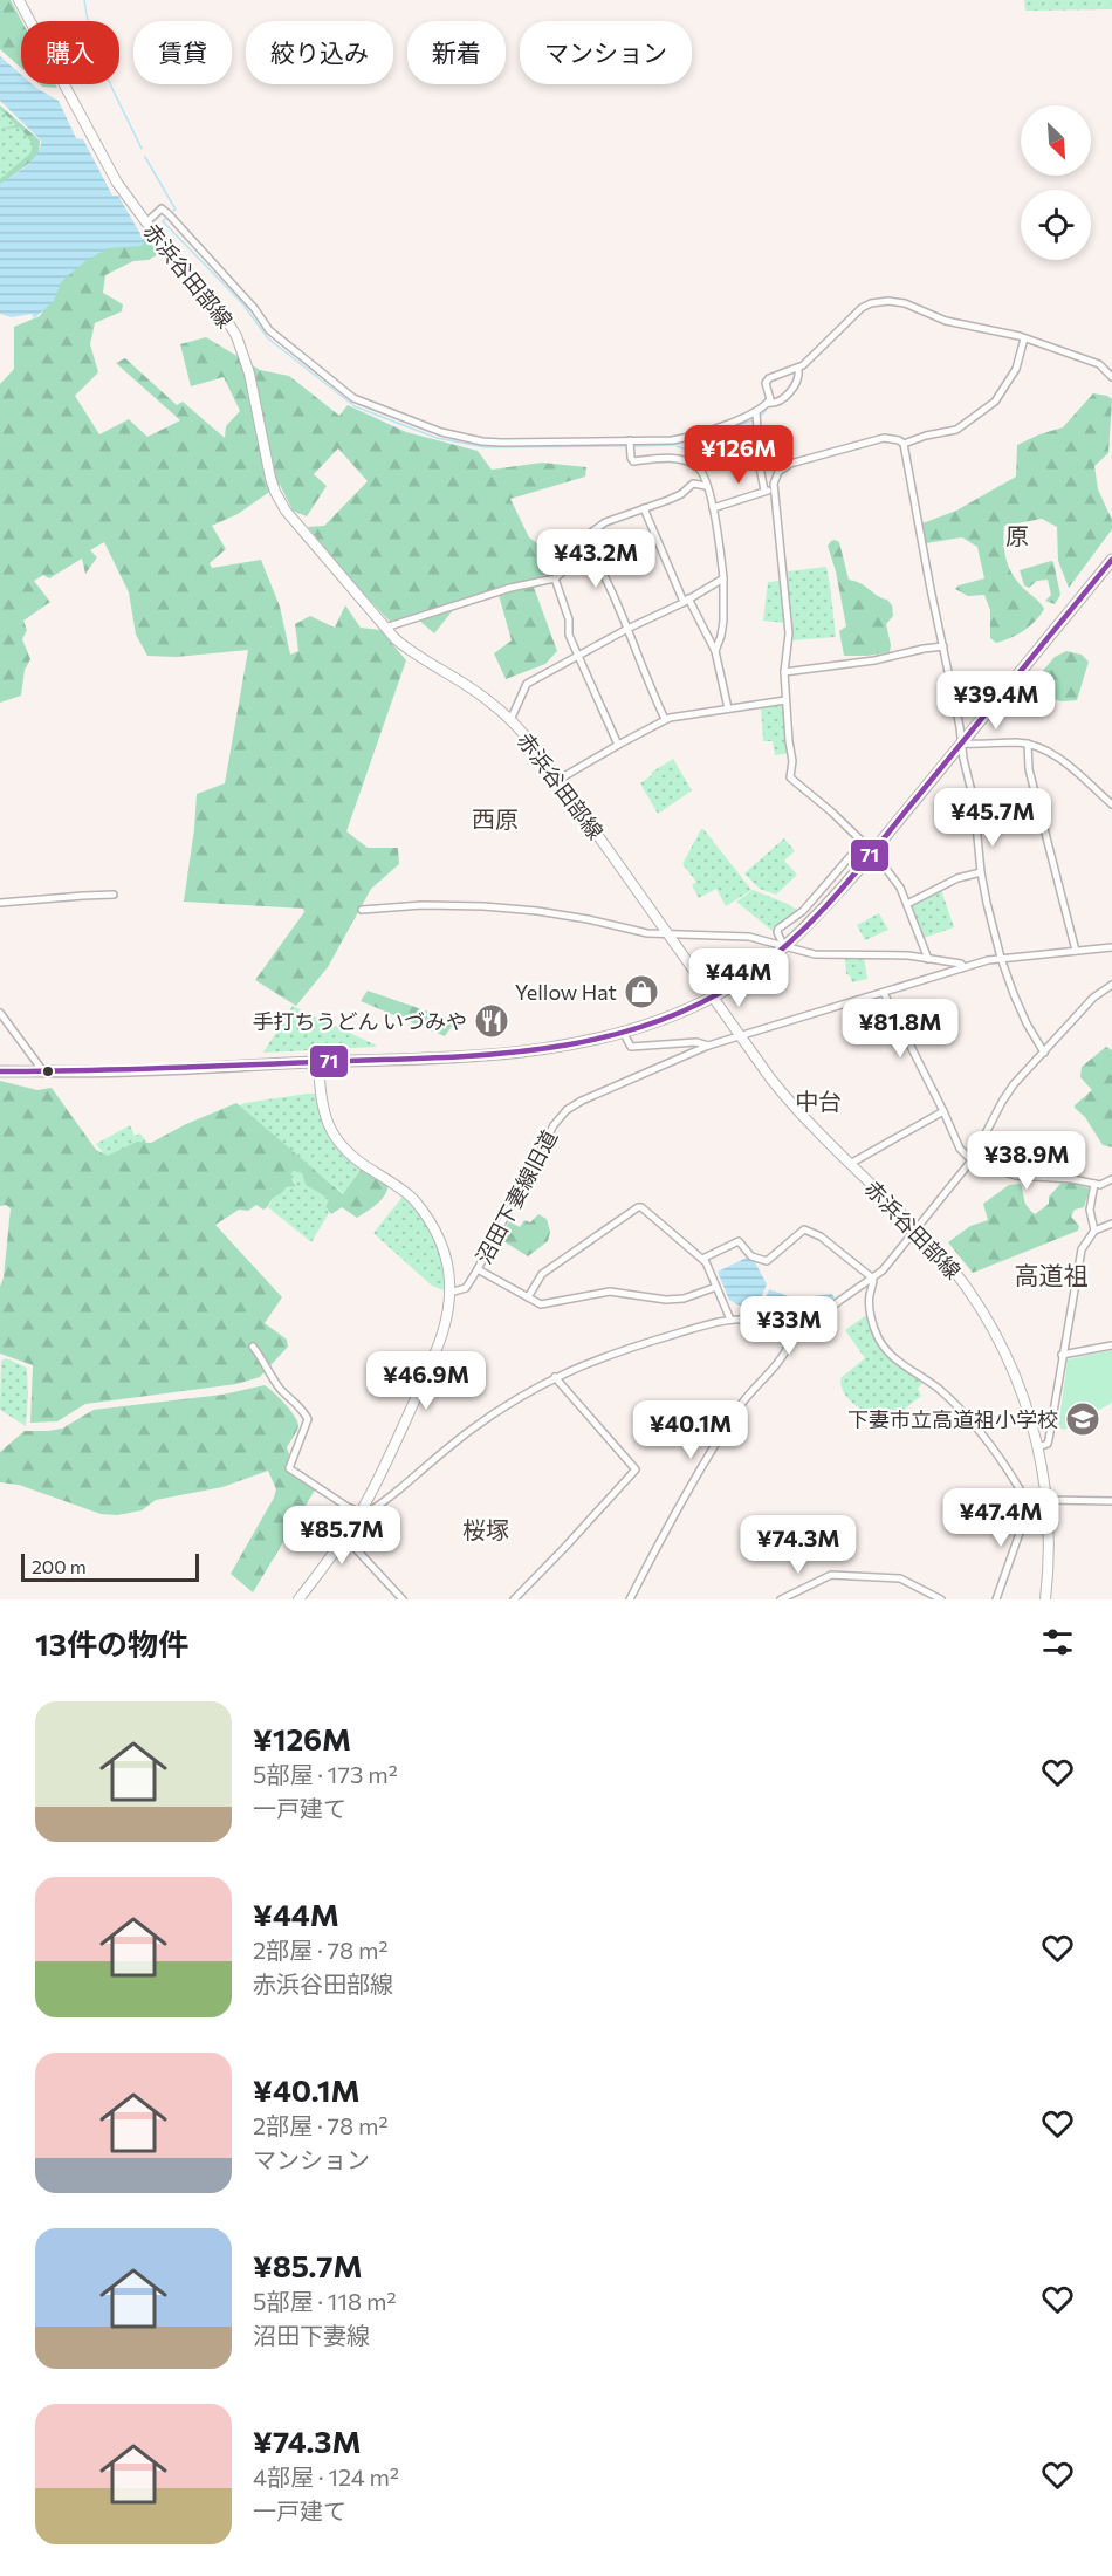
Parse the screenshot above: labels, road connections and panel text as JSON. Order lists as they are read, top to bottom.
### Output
{
  "streets": {
    "main road": ["赤浜谷田部線"],
    "street": ["沼田下妻線旧道"]
  },
  "crossings": [
    ["赤浜谷田部線", "沼田下妻線旧道"]
  ],
  "districts": [
    "原",
    "西原",
    "中台",
    "高道祖",
    "桜塚"
  ],
  "places": {
    "shop": ["Yellow Hat"],
    "restaurant": ["手打ちうどん いづみや"],
    "school or university": ["下妻市立高道祖小学校"]
  },
  "lines": ["transit line 71"],
  "scale_bar": "200 m",
  "north": "bottom right",
  "page": {
    "chip": [
      "購入",
      "賃貸",
      "絞り込み",
      "新着",
      "マンション"
    ],
    "price": [
      "¥126M",
      "¥43.2M",
      "¥39.4M",
      "¥45.7M",
      "¥44M",
      "¥81.8M",
      "¥38.9M",
      "¥33M",
      "¥46.9M",
      "¥40.1M",
      "¥47.4M",
      "¥85.7M",
      "¥74.3M"
    ],
    "scale": "200 m",
    "heading": "13件の物件",
    "list": [
      {
        "name": "¥126M",
        "note": "5部屋 · 173 m² · 一戸建て"
      },
      {
        "name": "¥44M",
        "note": "2部屋 · 78 m² · 赤浜谷田部線"
      },
      {
        "name": "¥40.1M",
        "note": "2部屋 · 78 m² · マンション"
      },
      {
        "name": "¥85.7M",
        "note": "5部屋 · 118 m² · 沼田下妻線"
      },
      {
        "name": "¥74.3M",
        "note": "4部屋 · 124 m² · 一戸建て"
      }
    ]
  }
}
